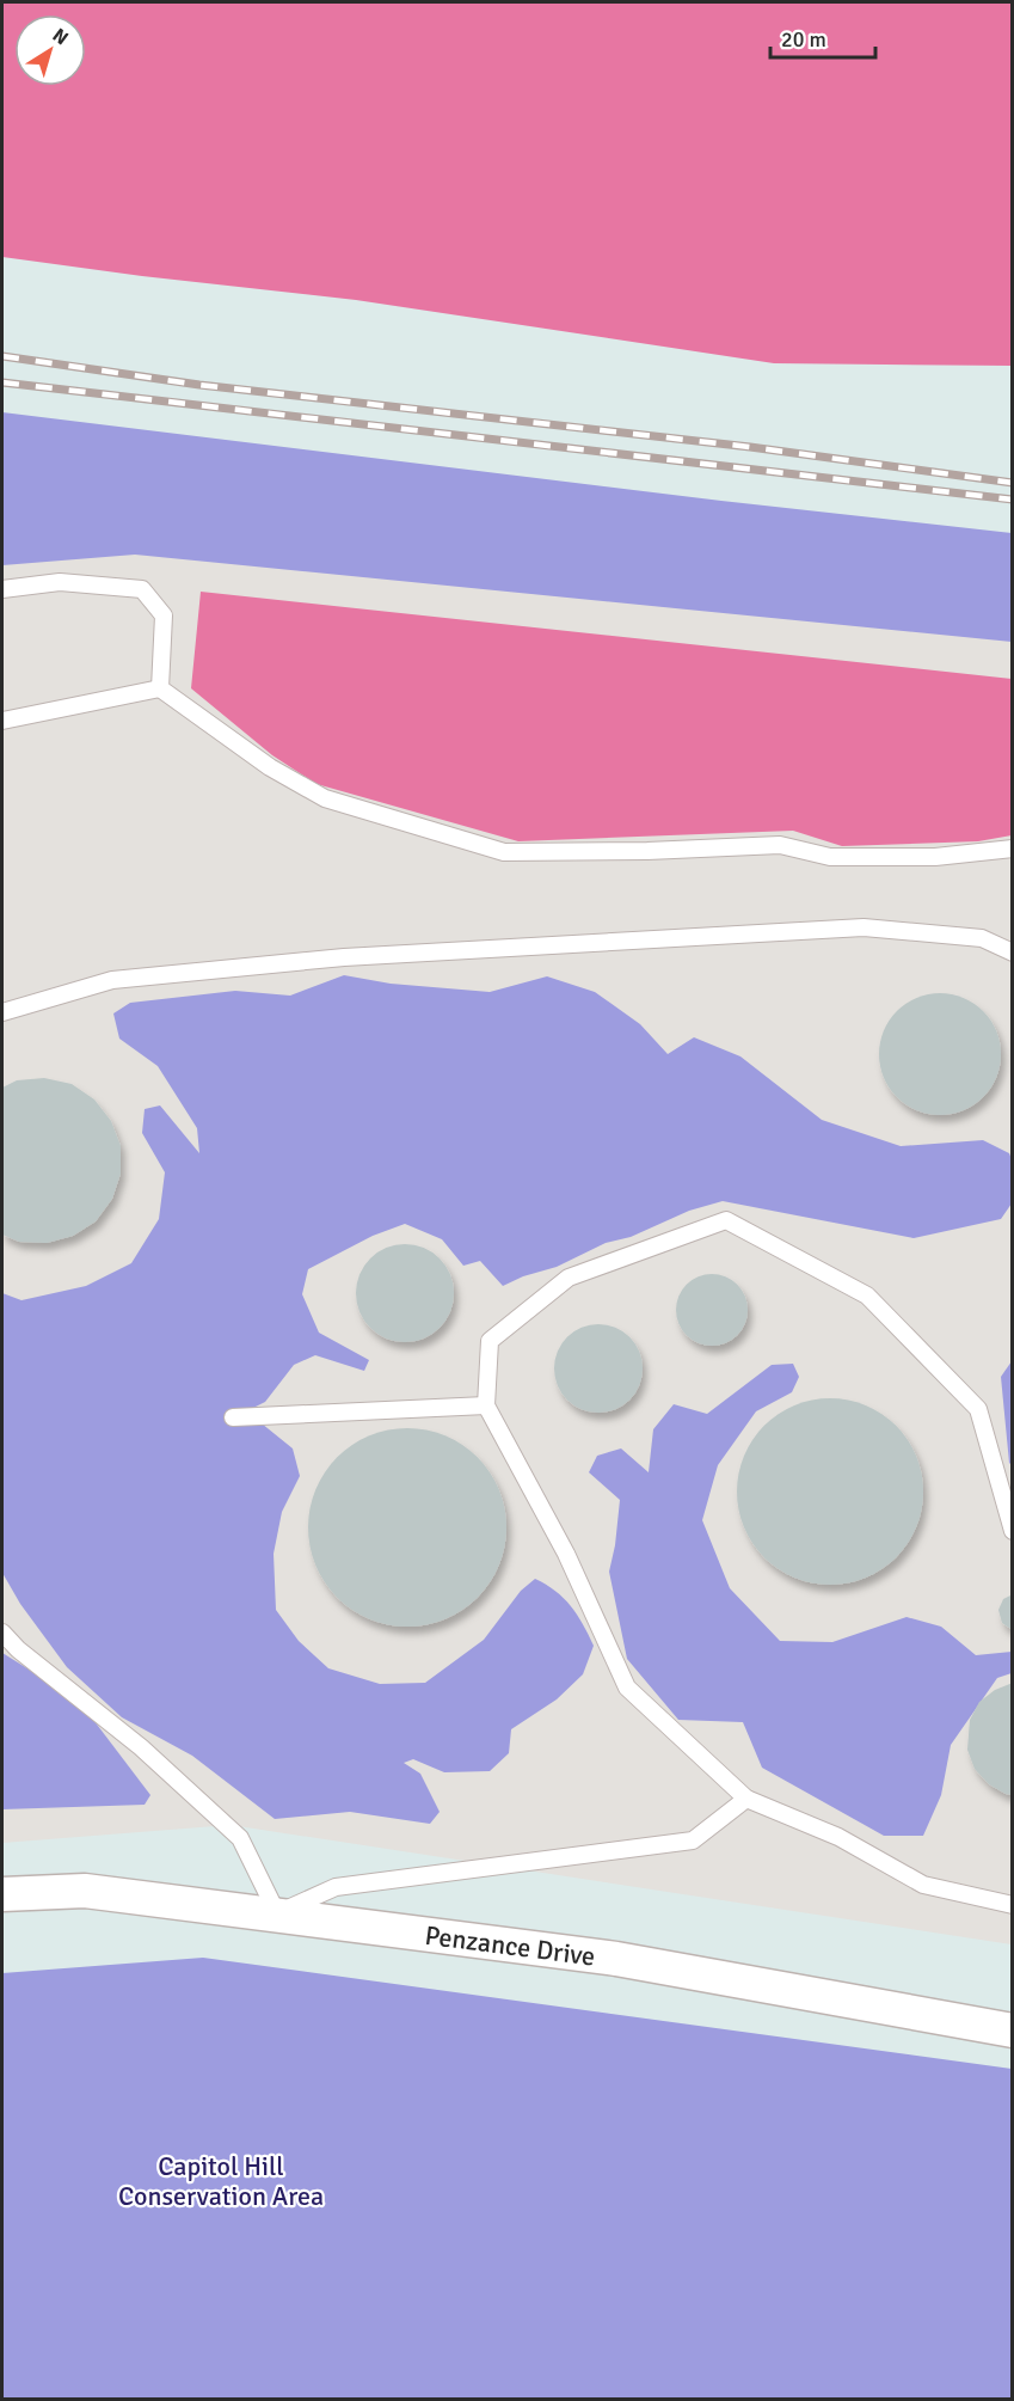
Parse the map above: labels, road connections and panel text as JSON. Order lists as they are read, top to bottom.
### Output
{
  "streets": {
    "street": ["Penzance Drive"]
  },
  "parks": ["Capitol Hill Conservation Area"],
  "scale_bar": "20 m",
  "north": "top right"
}
